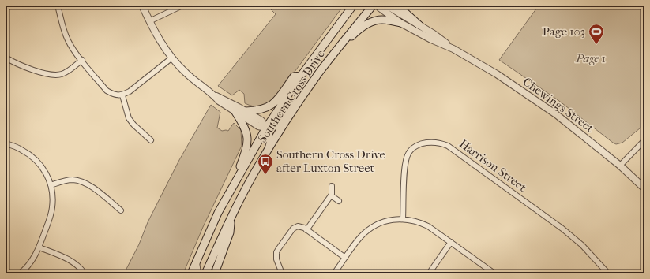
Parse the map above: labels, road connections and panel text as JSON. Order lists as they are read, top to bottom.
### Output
{
  "streets": {
    "main road": ["Southern Cross Drive"],
    "street": ["Chewings Street", "Harrison Street"]
  },
  "parks": ["Page 1"],
  "places": {
    "sports": ["Page 103"],
    "bus stop": ["Southern Cross Drive after Luxton Street"]
  }
}
